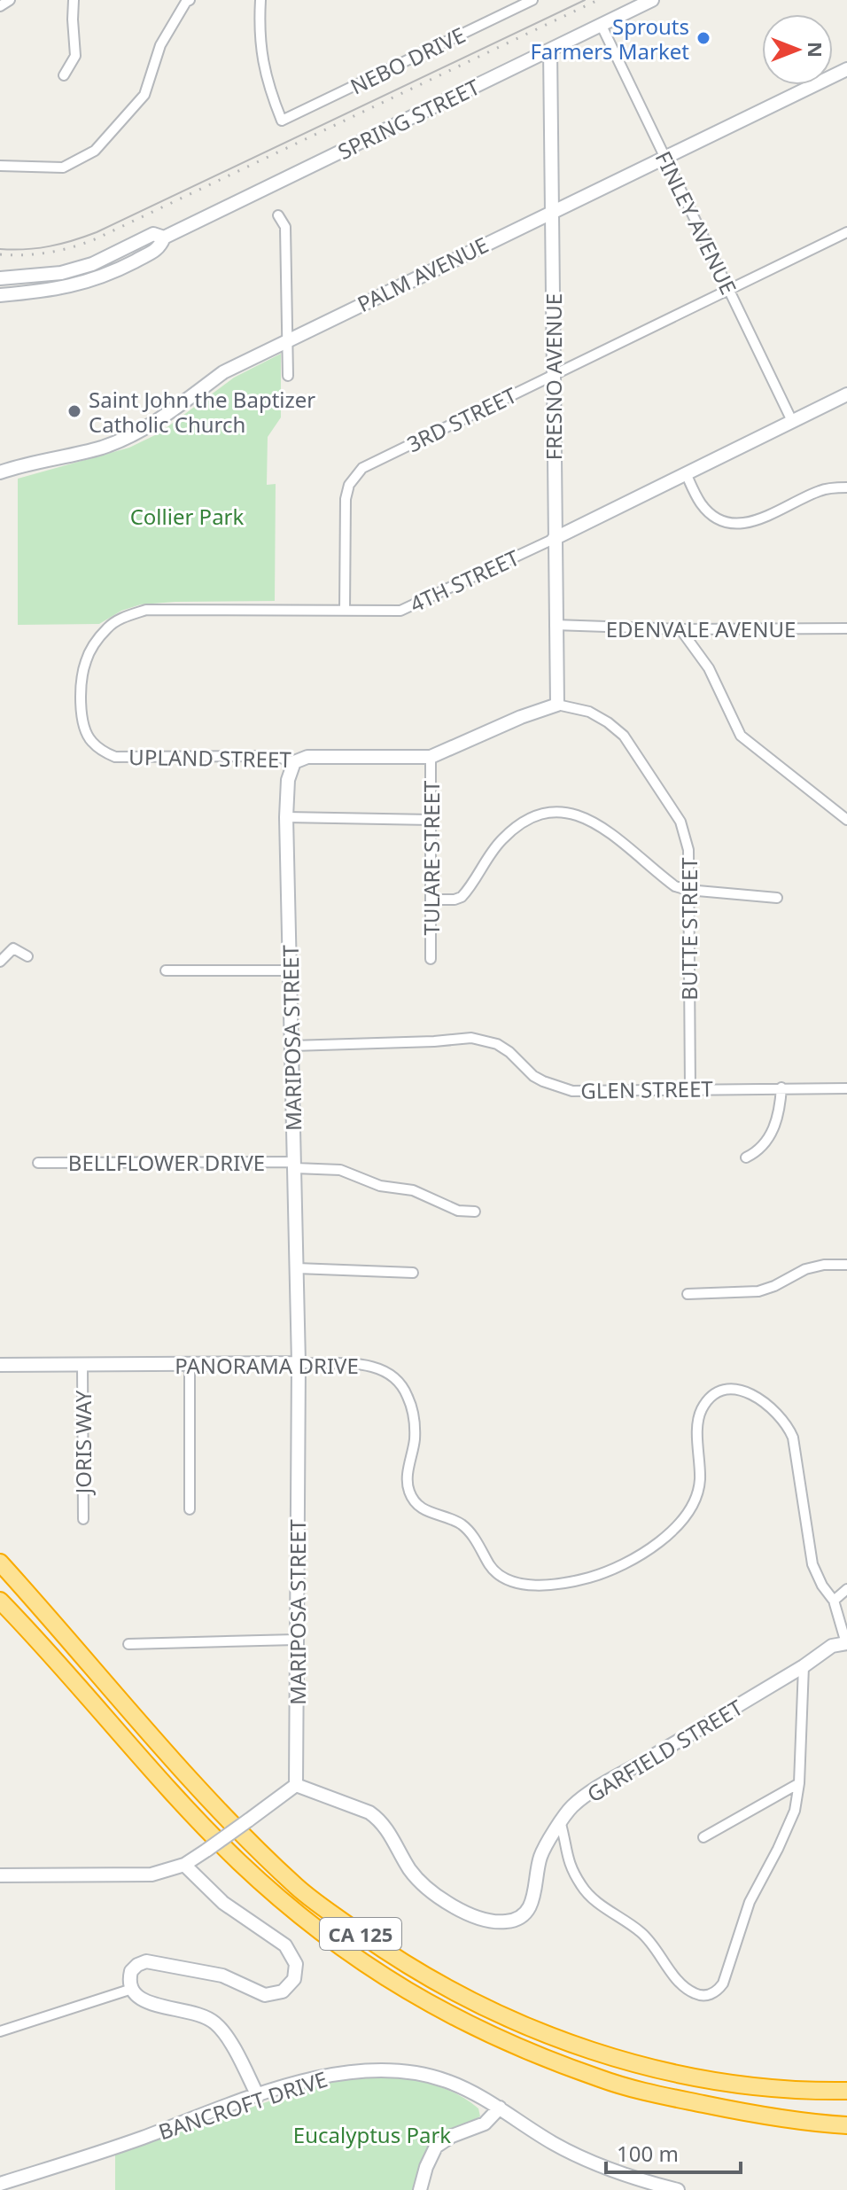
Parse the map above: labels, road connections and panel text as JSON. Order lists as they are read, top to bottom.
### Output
{
  "streets": {
    "highway": ["CA 125"],
    "street": [
      "NEBO DRIVE",
      "SPRING STREET",
      "FINLEY AVENUE",
      "PALM AVENUE",
      "FRESNO AVENUE",
      "3RD STREET",
      "4TH STREET",
      "EDENVALE AVENUE",
      "UPLAND STREET",
      "TULARE STREET",
      "BUTTE STREET",
      "MARIPOSA STREET",
      "GLEN STREET",
      "BELLFLOWER DRIVE",
      "PANORAMA DRIVE",
      "JORIS WAY",
      "GARFIELD STREET",
      "BANCROFT DRIVE"
    ]
  },
  "crossings": [
    ["SPRING STREET", "FINLEY AVENUE"],
    ["SPRING STREET", "FRESNO AVENUE"],
    ["FINLEY AVENUE", "PALM AVENUE"],
    ["FINLEY AVENUE", "3RD STREET"],
    ["FINLEY AVENUE", "4TH STREET"],
    ["PALM AVENUE", "FRESNO AVENUE"],
    ["FRESNO AVENUE", "3RD STREET"],
    ["FRESNO AVENUE", "4TH STREET"],
    ["FRESNO AVENUE", "EDENVALE AVENUE"],
    ["FRESNO AVENUE", "UPLAND STREET"],
    ["FRESNO AVENUE", "BUTTE STREET"],
    ["3RD STREET", "4TH STREET"],
    ["4TH STREET", "UPLAND STREET"],
    ["UPLAND STREET", "TULARE STREET"],
    ["UPLAND STREET", "BUTTE STREET"],
    ["UPLAND STREET", "MARIPOSA STREET"],
    ["BUTTE STREET", "GLEN STREET"],
    ["MARIPOSA STREET", "GLEN STREET"],
    ["MARIPOSA STREET", "BELLFLOWER DRIVE"],
    ["MARIPOSA STREET", "PANORAMA DRIVE"],
    ["MARIPOSA STREET", "GARFIELD STREET"],
    ["PANORAMA DRIVE", "JORIS WAY"],
    ["PANORAMA DRIVE", "GARFIELD STREET"]
  ],
  "parks": ["Collier Park", "Eucalyptus Park"],
  "places": ["Sprouts Farmers Market", "Saint John the Baptizer Catholic Church"],
  "scale_bar": "100 m",
  "north": "right"
}
